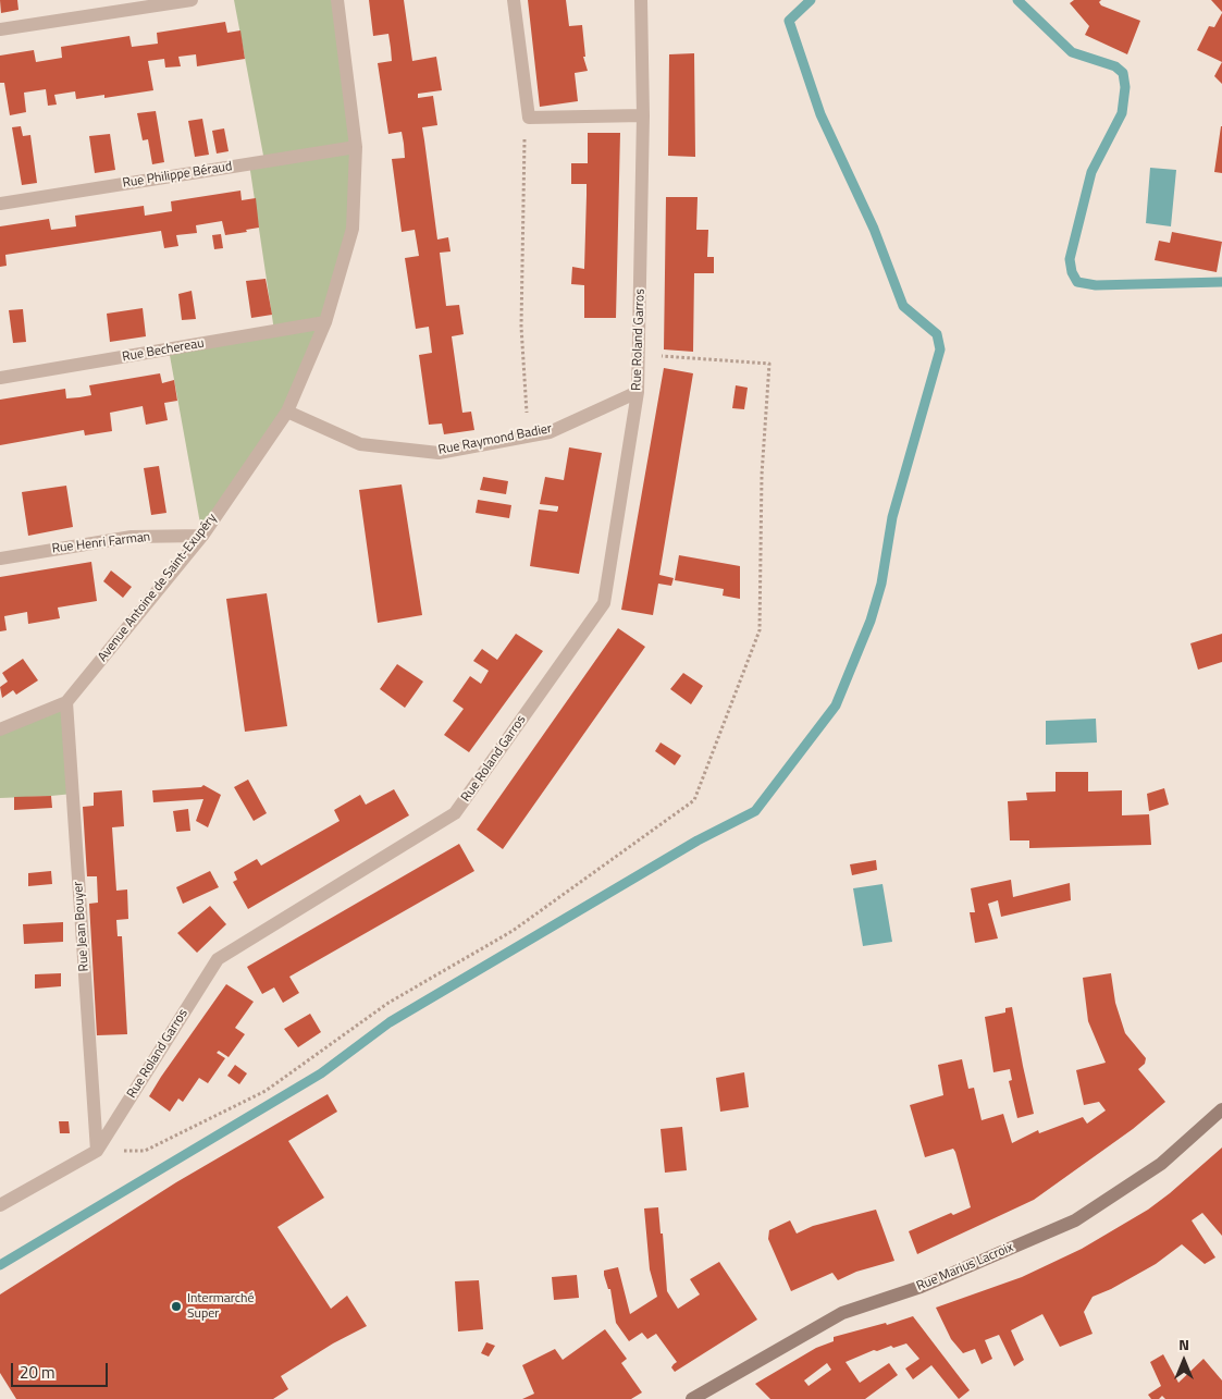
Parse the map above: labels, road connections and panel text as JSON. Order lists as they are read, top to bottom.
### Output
{
  "streets": {
    "main road": ["Rue Marius Lacroix"],
    "street": [
      "Rue Philippe Béraud",
      "Rue Roland Garros",
      "Rue Bechereau",
      "Rue Raymond Badier",
      "Rue Henri Farman",
      "Avenue Antoine de Saint-Exupéry",
      "Rue Jean Bouyer"
    ]
  },
  "crossings": [
    ["Rue Philippe Béraud", "Avenue Antoine de Saint-Exupéry"],
    ["Rue Roland Garros", "Rue Raymond Badier"],
    ["Rue Roland Garros", "Rue Jean Bouyer"],
    ["Rue Bechereau", "Avenue Antoine de Saint-Exupéry"],
    ["Rue Raymond Badier", "Avenue Antoine de Saint-Exupéry"],
    ["Rue Henri Farman", "Avenue Antoine de Saint-Exupéry"],
    ["Avenue Antoine de Saint-Exupéry", "Rue Jean Bouyer"]
  ],
  "places": ["Intermarché Super"],
  "scale_bar": "20 m",
  "north": "top"
}
